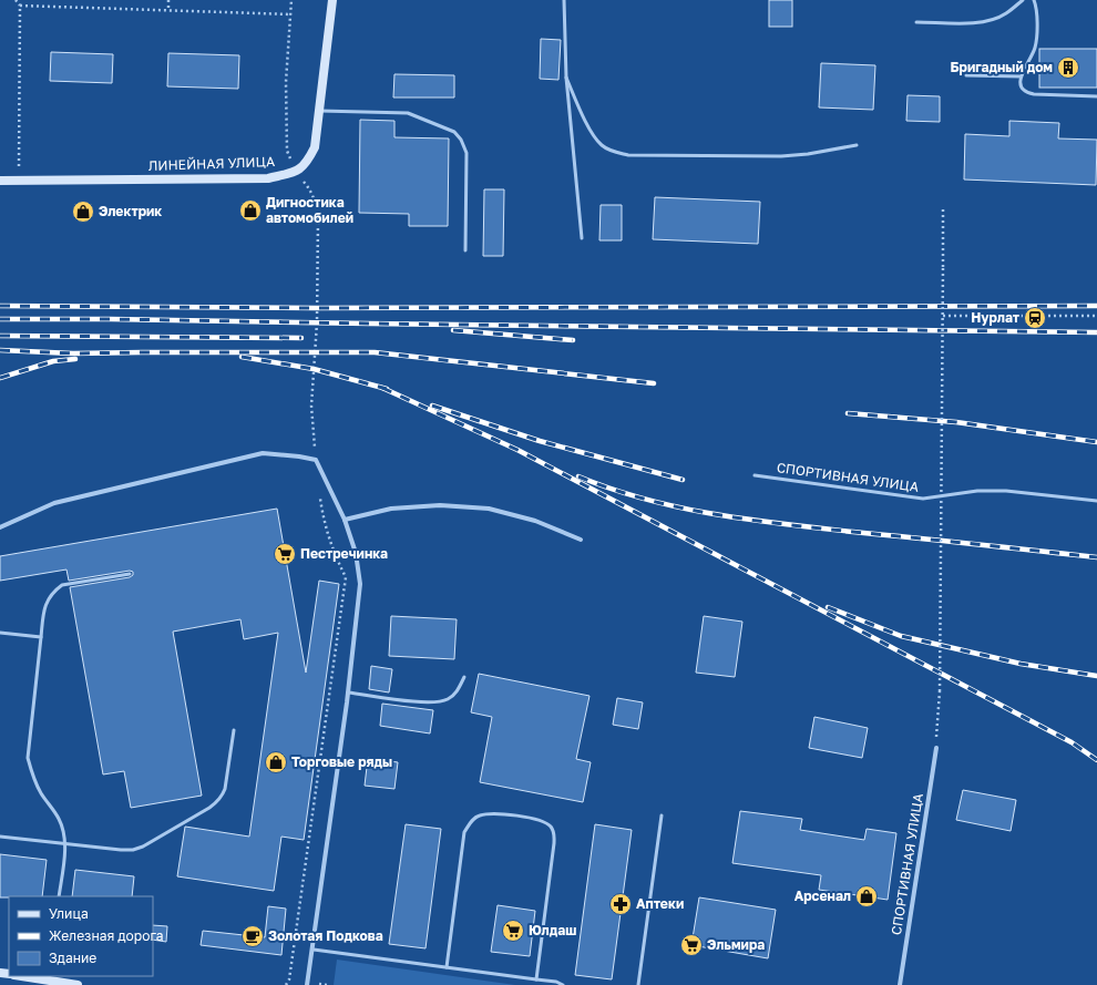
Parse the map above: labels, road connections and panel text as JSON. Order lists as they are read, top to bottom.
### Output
{
  "streets": {
    "street": ["ЛИНЕЙНАЯ УЛИЦА", "СПОРТИВНАЯ УЛИЦА"]
  },
  "places": {
    "building": ["Бригадный дом"],
    "shop": [
      "Дигностика автомобилей",
      "Электрик",
      "Торговые ряды",
      "Арсенал"
    ],
    "station": ["Нурлат"],
    "supermarket": ["Пестречинка", "Юлдаш", "Эльмира"],
    "pharmacy": ["Аптеки"],
    "cafe": ["Золотая Подкова"]
  },
  "legend": ["Улица", "Железная дорога", "Здание"]
}
